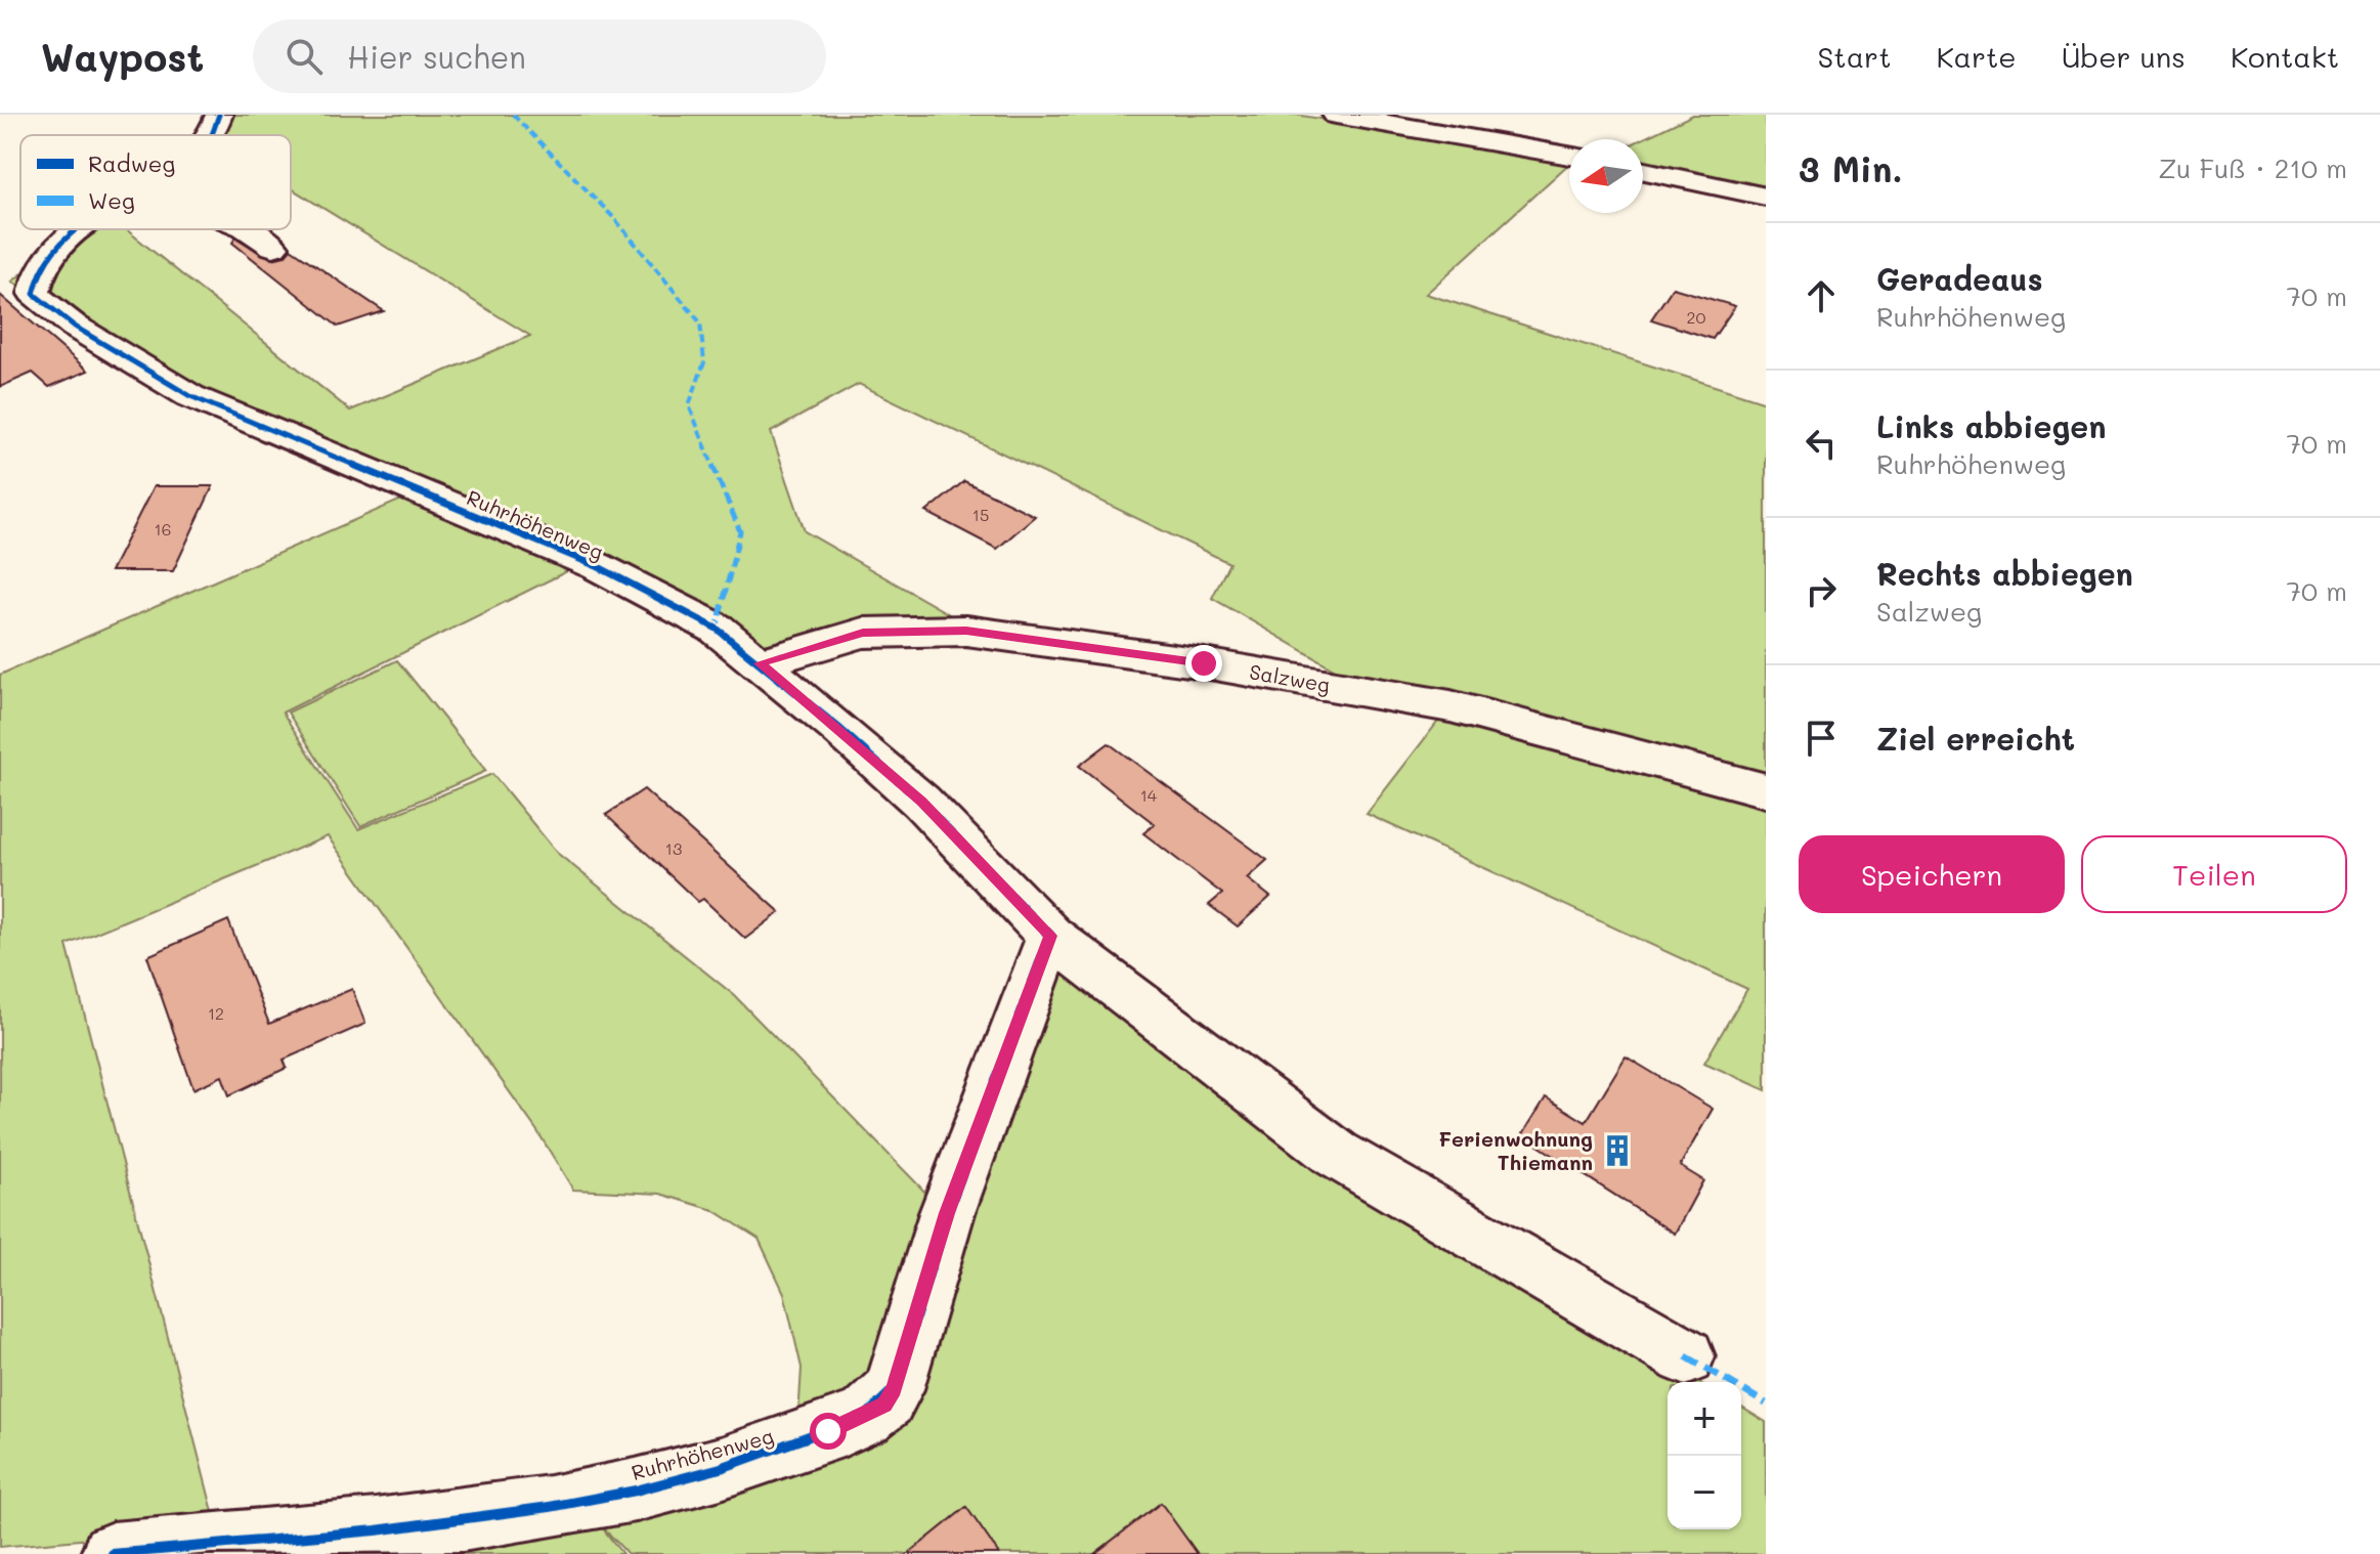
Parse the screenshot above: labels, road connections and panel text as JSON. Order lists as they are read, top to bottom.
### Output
{
  "streets": {
    "street": ["Ruhrhöhenweg", "Salzweg"]
  },
  "crossings": [
    ["Ruhrhöhenweg", "Salzweg"]
  ],
  "places": {
    "building": ["Ferienwohnung Thiemann"]
  },
  "house_numbers": [
    "20",
    "15",
    "16",
    "14",
    "13",
    "12"
  ],
  "legend": ["Radweg", "Weg"],
  "north": "left",
  "page": {
    "header": "Waypost",
    "search": "Hier suchen",
    "nav": [
      "Start",
      "Karte",
      "Über uns",
      "Kontakt"
    ],
    "heading": ["3 Min.", "Zu Fuß · 210 m"],
    "list": [
      ["Geradeaus", "Ruhrhöhenweg", "70 m"],
      ["Links abbiegen", "Ruhrhöhenweg", "70 m"],
      ["Rechts abbiegen", "Salzweg", "70 m"],
      "Ziel erreicht"
    ],
    "buttons": ["Speichern", "Teilen"],
    "map_buttons": ["+", "−"]
  }
}
